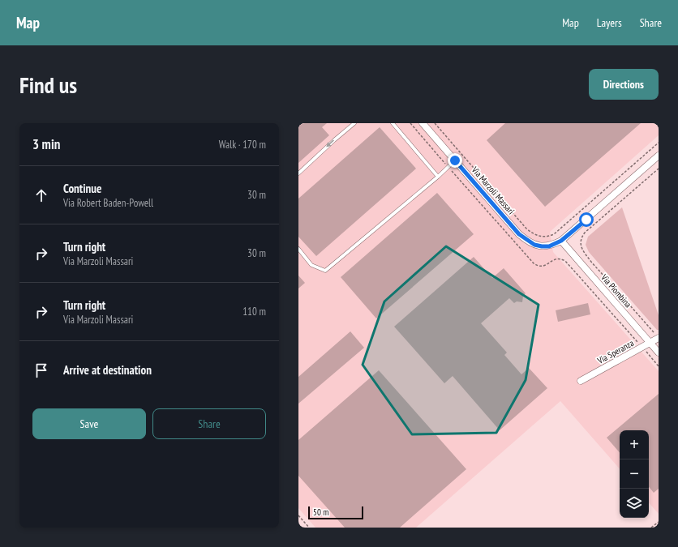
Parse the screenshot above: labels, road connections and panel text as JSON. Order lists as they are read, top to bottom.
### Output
{
  "streets": {
    "street": ["Via Marzoli Massari", "Via Piombina", "Via Speranza"]
  },
  "crossings": [
    ["Via Marzoli Massari", "Via Piombina"],
    ["Via Piombina", "Via Speranza"]
  ],
  "scale_bar": "50 m",
  "page": {
    "header": "Map",
    "nav": ["Map", "Layers", "Share"],
    "buttons": [
      "Directions",
      ["Save", "Share"]
    ],
    "title": "Find us",
    "heading": ["3 min", "Walk · 170 m"],
    "list": [
      ["Continue", "Via Robert Baden-Powell", "30 m"],
      ["Turn right", "Via Marzoli Massari", "30 m"],
      ["Turn right", "Via Marzoli Massari", "110 m"],
      "Arrive at destination"
    ],
    "map_buttons": ["+", "−"],
    "scale": "50 m"
  }
}
